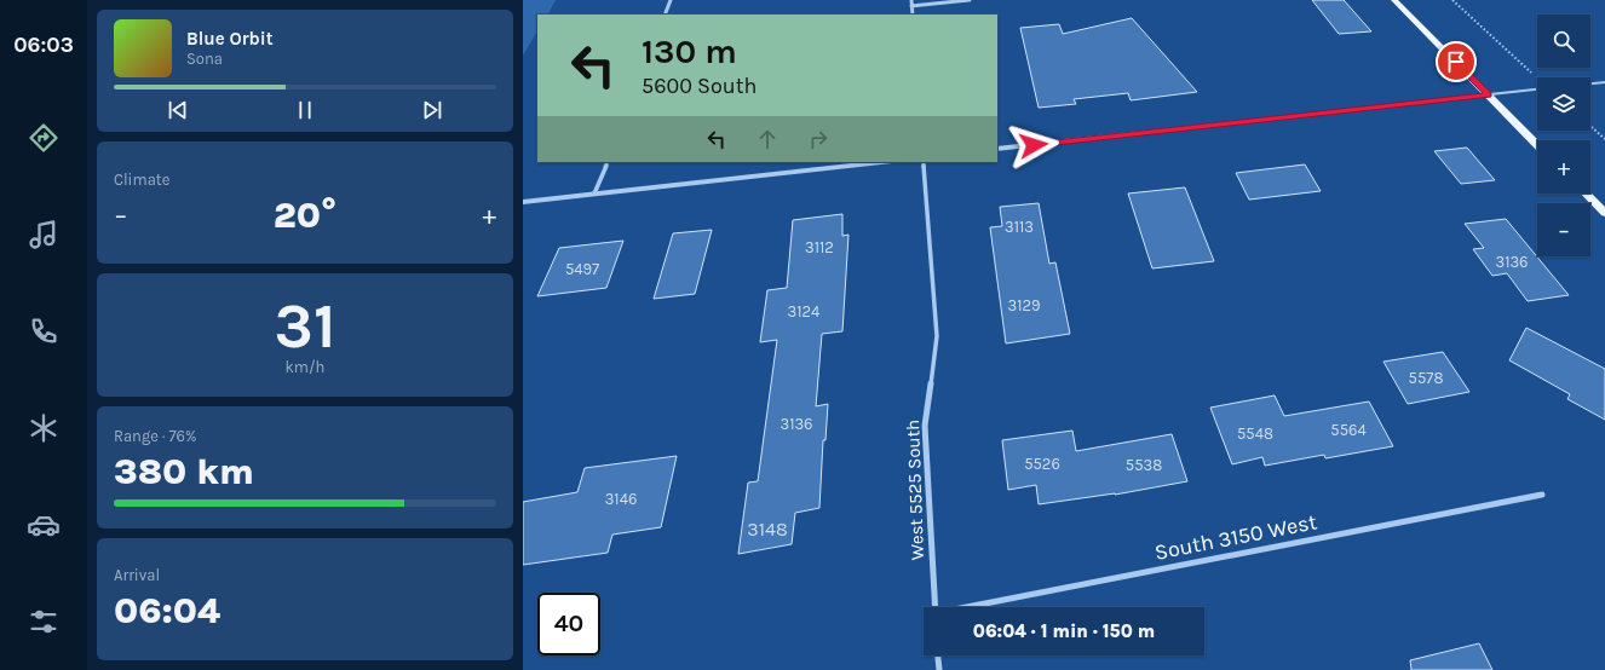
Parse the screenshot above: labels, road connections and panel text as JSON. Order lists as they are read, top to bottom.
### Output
{
  "streets": {
    "street": ["West 5525 South", "South 3150 West"]
  },
  "house_numbers": [
    "3113",
    "3112",
    "3136",
    "5497",
    "3129",
    "3124",
    "5578",
    "3136",
    "5564",
    "5548",
    "5526",
    "5538",
    "3146",
    "3148"
  ],
  "page": {
    "tabs": "06:03",
    "map_buttons": ["+", "−"],
    "turn": ["130 m", "5600 South"],
    "song": ["Blue Orbit", "Sona"],
    "tile": [
      "Climate",
      ["31", "km/h"],
      ["Range · 76%", "380 km"],
      ["Arrival", "06:04"]
    ],
    "heat": ["−", "20°", "+"],
    "limit": "40",
    "trip": "06:04 · 1 min · 150 m"
  }
}
